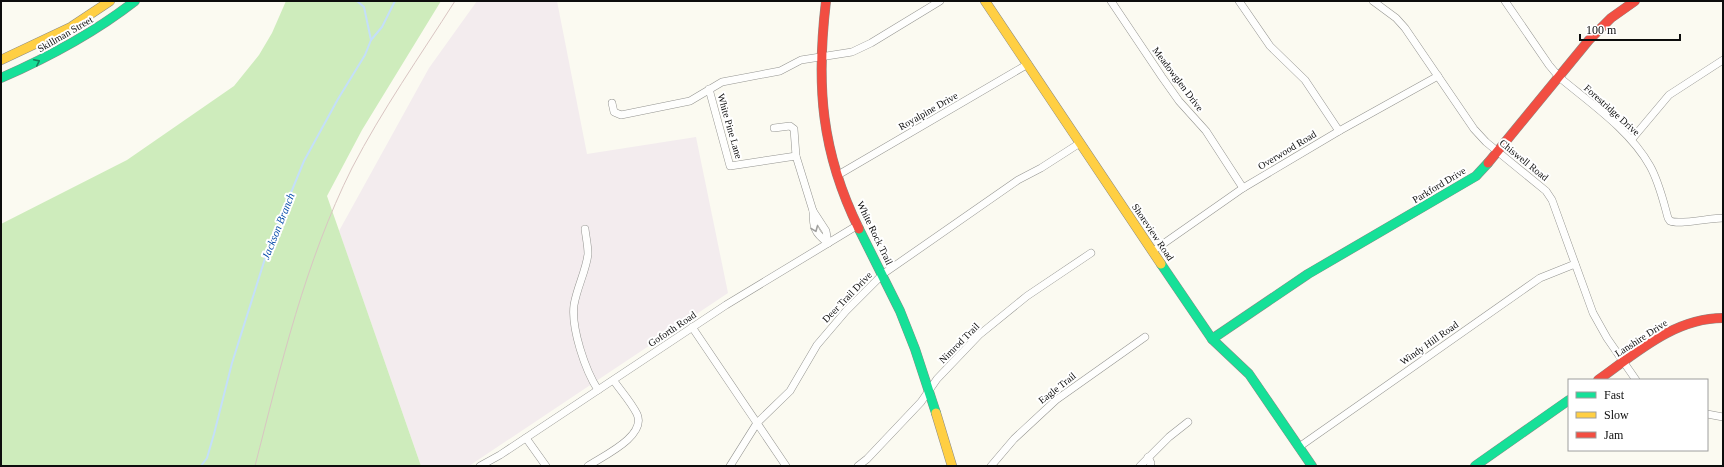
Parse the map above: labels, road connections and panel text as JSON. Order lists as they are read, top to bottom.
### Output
{
  "streets": {
    "street": [
      "Skillman Street",
      "Meadowglen Drive",
      "Forestridge Drive",
      "Royalpine Drive",
      "White Pine Lane",
      "Overwood Road",
      "Chiswell Road",
      "Parkford Drive",
      "Shoreview Road",
      "White Rock Trail",
      "Deer Trail Drive",
      "Goforth Road",
      "Lanshire Drive",
      "Nimrod Trail",
      "Windy Hill Road",
      "Eagle Trail"
    ]
  },
  "crossings": [
    ["Meadowglen Drive", "Overwood Road"],
    ["Forestridge Drive", "Parkford Drive"],
    ["Royalpine Drive", "Shoreview Road"],
    ["Royalpine Drive", "White Rock Trail"],
    ["Overwood Road", "Chiswell Road"],
    ["Overwood Road", "Shoreview Road"],
    ["Chiswell Road", "Parkford Drive"],
    ["Chiswell Road", "Lanshire Drive"],
    ["Chiswell Road", "Windy Hill Road"],
    ["Parkford Drive", "Shoreview Road"],
    ["Shoreview Road", "Deer Trail Drive"],
    ["Shoreview Road", "Windy Hill Road"],
    ["White Rock Trail", "Deer Trail Drive"],
    ["White Rock Trail", "Goforth Road"],
    ["White Rock Trail", "Nimrod Trail"]
  ],
  "water": ["Jackson Branch"],
  "legend": ["Fast", "Slow", "Jam"],
  "scale_bar": "100 m"
}
